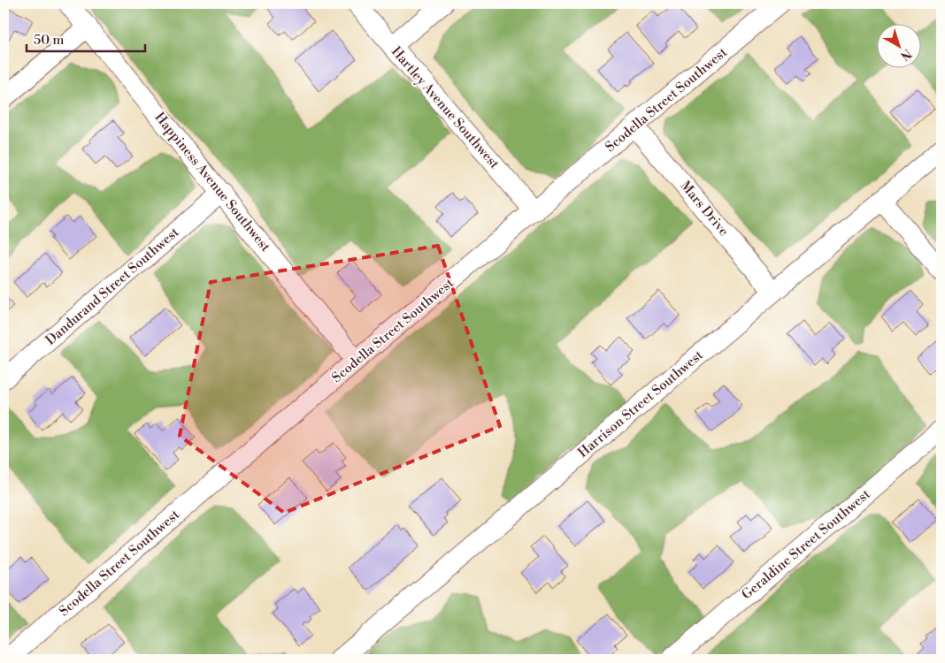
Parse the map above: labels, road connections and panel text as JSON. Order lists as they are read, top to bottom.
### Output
{
  "streets": {
    "street": [
      "Scodella Street Southwest",
      "Hartley Avenue Southwest",
      "Happiness Avenue Southwest",
      "Mars Drive",
      "Dandurand Street Southwest",
      "Harrison Street Southwest",
      "Geraldine Street Southwest"
    ]
  },
  "crossings": [
    ["Scodella Street Southwest", "Hartley Avenue Southwest"],
    ["Scodella Street Southwest", "Happiness Avenue Southwest"],
    ["Scodella Street Southwest", "Mars Drive"],
    ["Happiness Avenue Southwest", "Dandurand Street Southwest"],
    ["Mars Drive", "Harrison Street Southwest"]
  ],
  "scale_bar": "50 m",
  "north": "bottom right"
}
